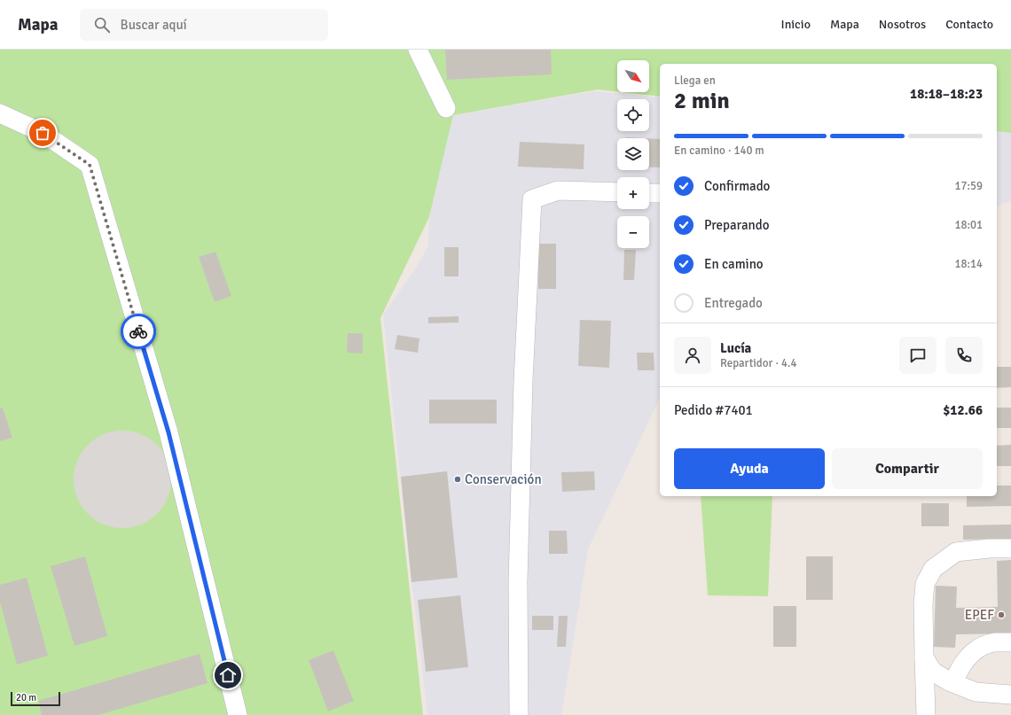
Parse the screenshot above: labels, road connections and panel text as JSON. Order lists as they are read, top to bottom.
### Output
{
  "places": ["Conservación", "EPEF"],
  "scale_bar": "20 m",
  "north": "bottom right",
  "page": {
    "header": "Mapa",
    "search": "Buscar aquí",
    "nav": [
      "Inicio",
      "Mapa",
      "Nosotros",
      "Contacto"
    ],
    "map_buttons": ["+", "−"],
    "heading": ["2 min", "Llega en", "18:18–18:23"],
    "panel": [
      "Lucía",
      "Repartidor · 4.4",
      "Pedido #7401",
      "$12.66"
    ],
    "bar": "En camino · 140 m",
    "list": [
      ["Confirmado", "17:59"],
      ["Preparando", "18:01"],
      ["En camino", "18:14"],
      "Entregado"
    ],
    "buttons": ["Ayuda", "Compartir"],
    "scale": "20 m"
  }
}
